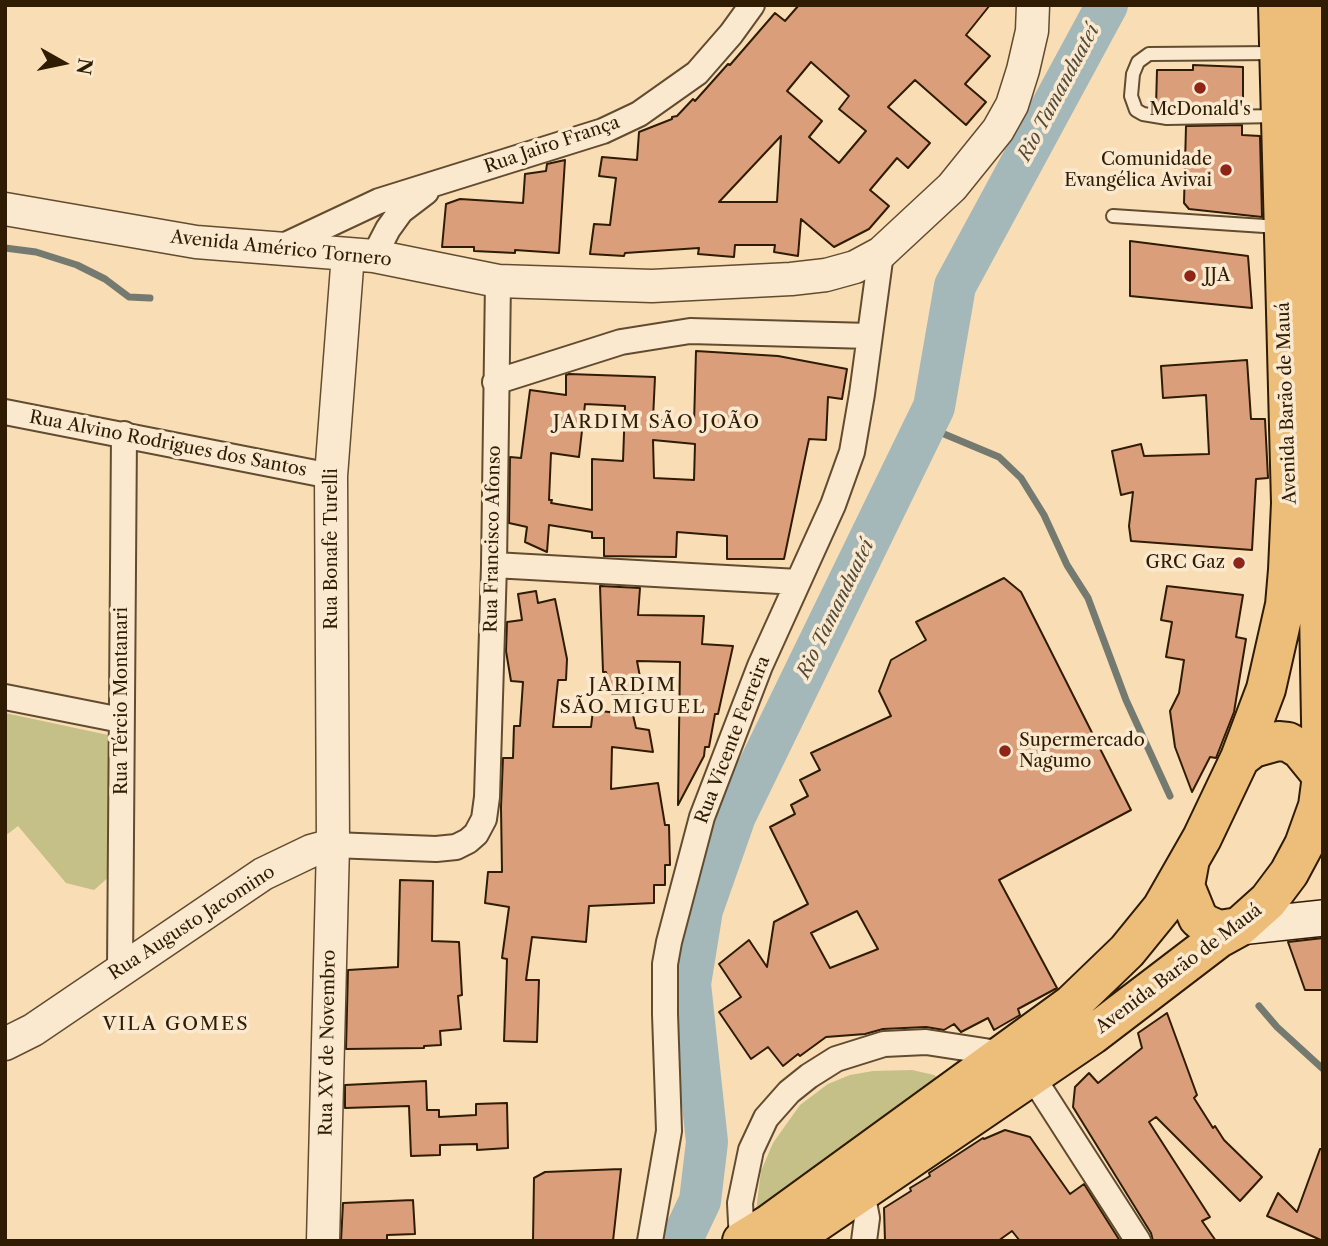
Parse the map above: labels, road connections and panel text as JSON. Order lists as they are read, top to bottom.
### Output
{
  "streets": {
    "main road": ["Avenida Barão de Mauá"],
    "street": [
      "Rua Jairo França",
      "Avenida Américo Tornero",
      "Rua Alvino Rodrigues dos Santos",
      "Rua Francisco Afonso",
      "Rua Bonafe Turelli",
      "Rua Tércio Montanari",
      "Rua Vicente Ferreira",
      "Rua Augusto Jacomino",
      "Rua XV de Novembro"
    ]
  },
  "crossings": [
    ["Rua Jairo França", "Avenida Américo Tornero"],
    ["Rua Jairo França", "Rua Bonafe Turelli"],
    ["Avenida Américo Tornero", "Rua Francisco Afonso"],
    ["Avenida Américo Tornero", "Rua Bonafe Turelli"],
    ["Avenida Américo Tornero", "Rua Vicente Ferreira"],
    ["Rua Alvino Rodrigues dos Santos", "Rua Bonafe Turelli"],
    ["Rua Alvino Rodrigues dos Santos", "Rua Tércio Montanari"],
    ["Rua Francisco Afonso", "Rua Augusto Jacomino"],
    ["Rua Bonafe Turelli", "Rua Augusto Jacomino"],
    ["Rua Bonafe Turelli", "Rua XV de Novembro"],
    ["Rua Tércio Montanari", "Rua Augusto Jacomino"],
    ["Rua Augusto Jacomino", "Rua XV de Novembro"]
  ],
  "districts": ["JARDIM SÃO JOÃO", "JARDIM SÃO MIGUEL", "VILA GOMES"],
  "water": ["Rio Tamanduateí"],
  "places": [
    "McDonald's",
    "Comunidade Evangélica Avivai",
    "JJA",
    "GRC Gaz",
    "Supermercado Nagumo"
  ],
  "north": "right"
}
